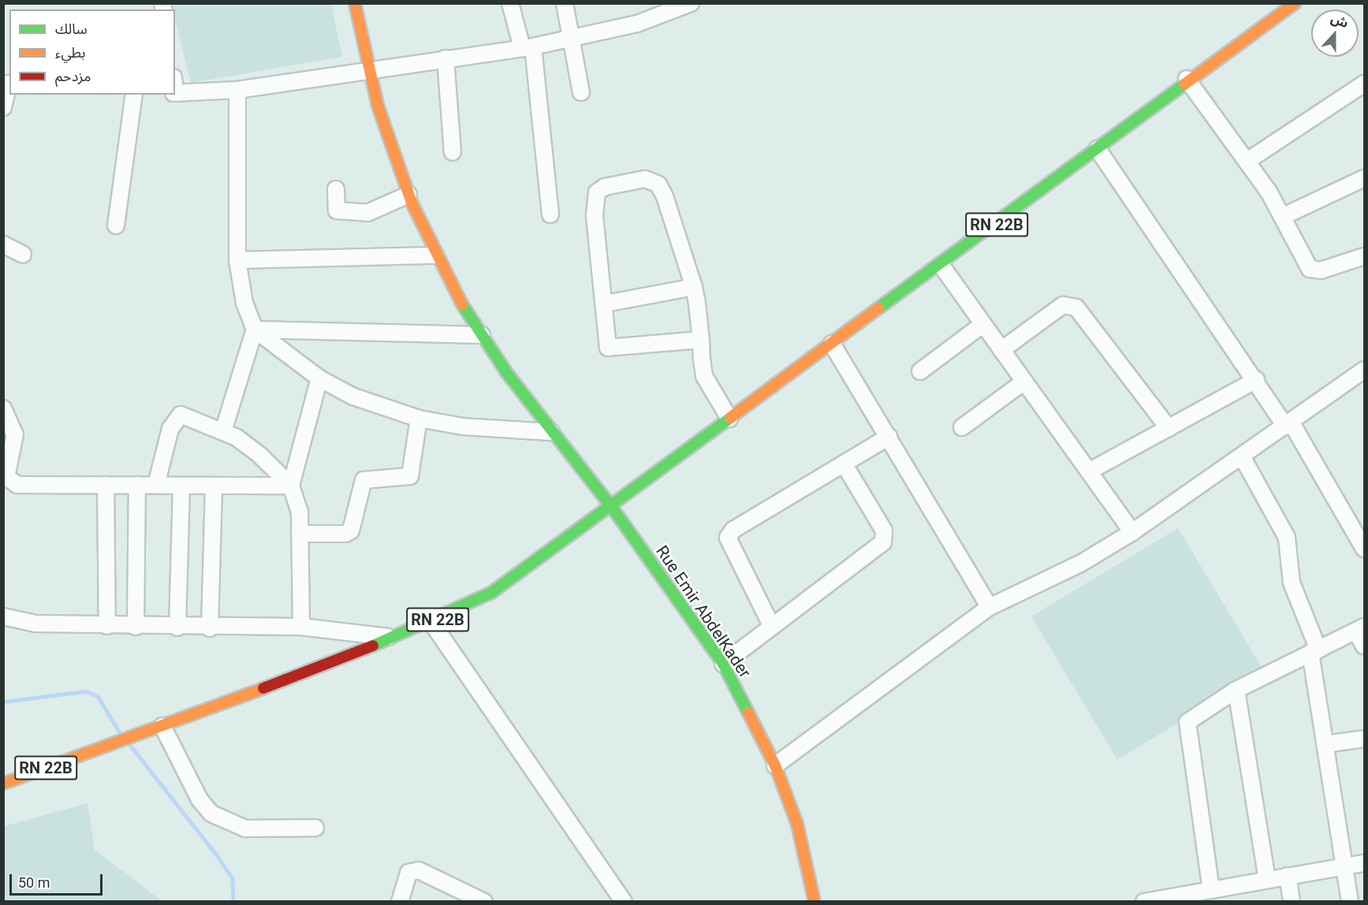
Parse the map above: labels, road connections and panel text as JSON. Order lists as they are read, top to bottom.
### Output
{
  "streets": {
    "main road": ["RN 22B", "Rue Emir AbdelKader"]
  },
  "crossings": [
    ["RN 22B", "Rue Emir AbdelKader"]
  ],
  "legend": ["سالك", "بطيء", "مزدحم"],
  "scale_bar": "50 m",
  "north": "top"
}
